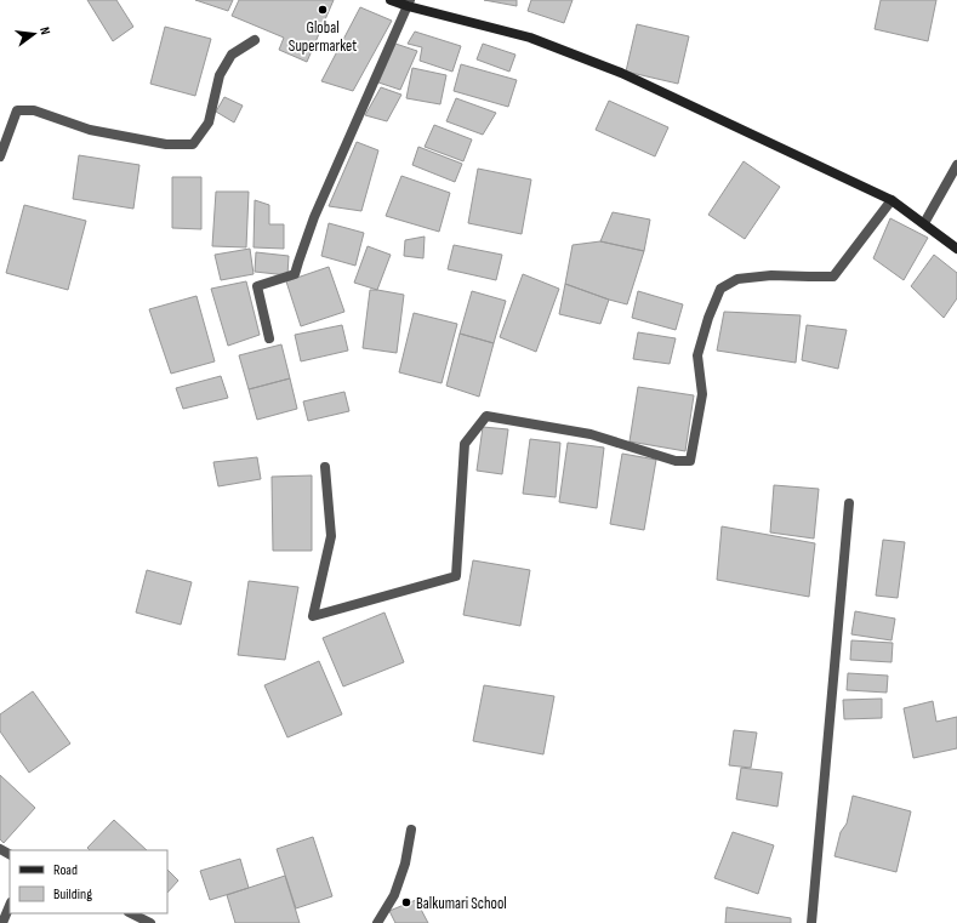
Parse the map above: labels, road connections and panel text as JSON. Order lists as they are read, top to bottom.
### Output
{
  "places": ["Global Supermarket", "Balkumari School"],
  "legend": ["Road", "Building"],
  "north": "right"
}
